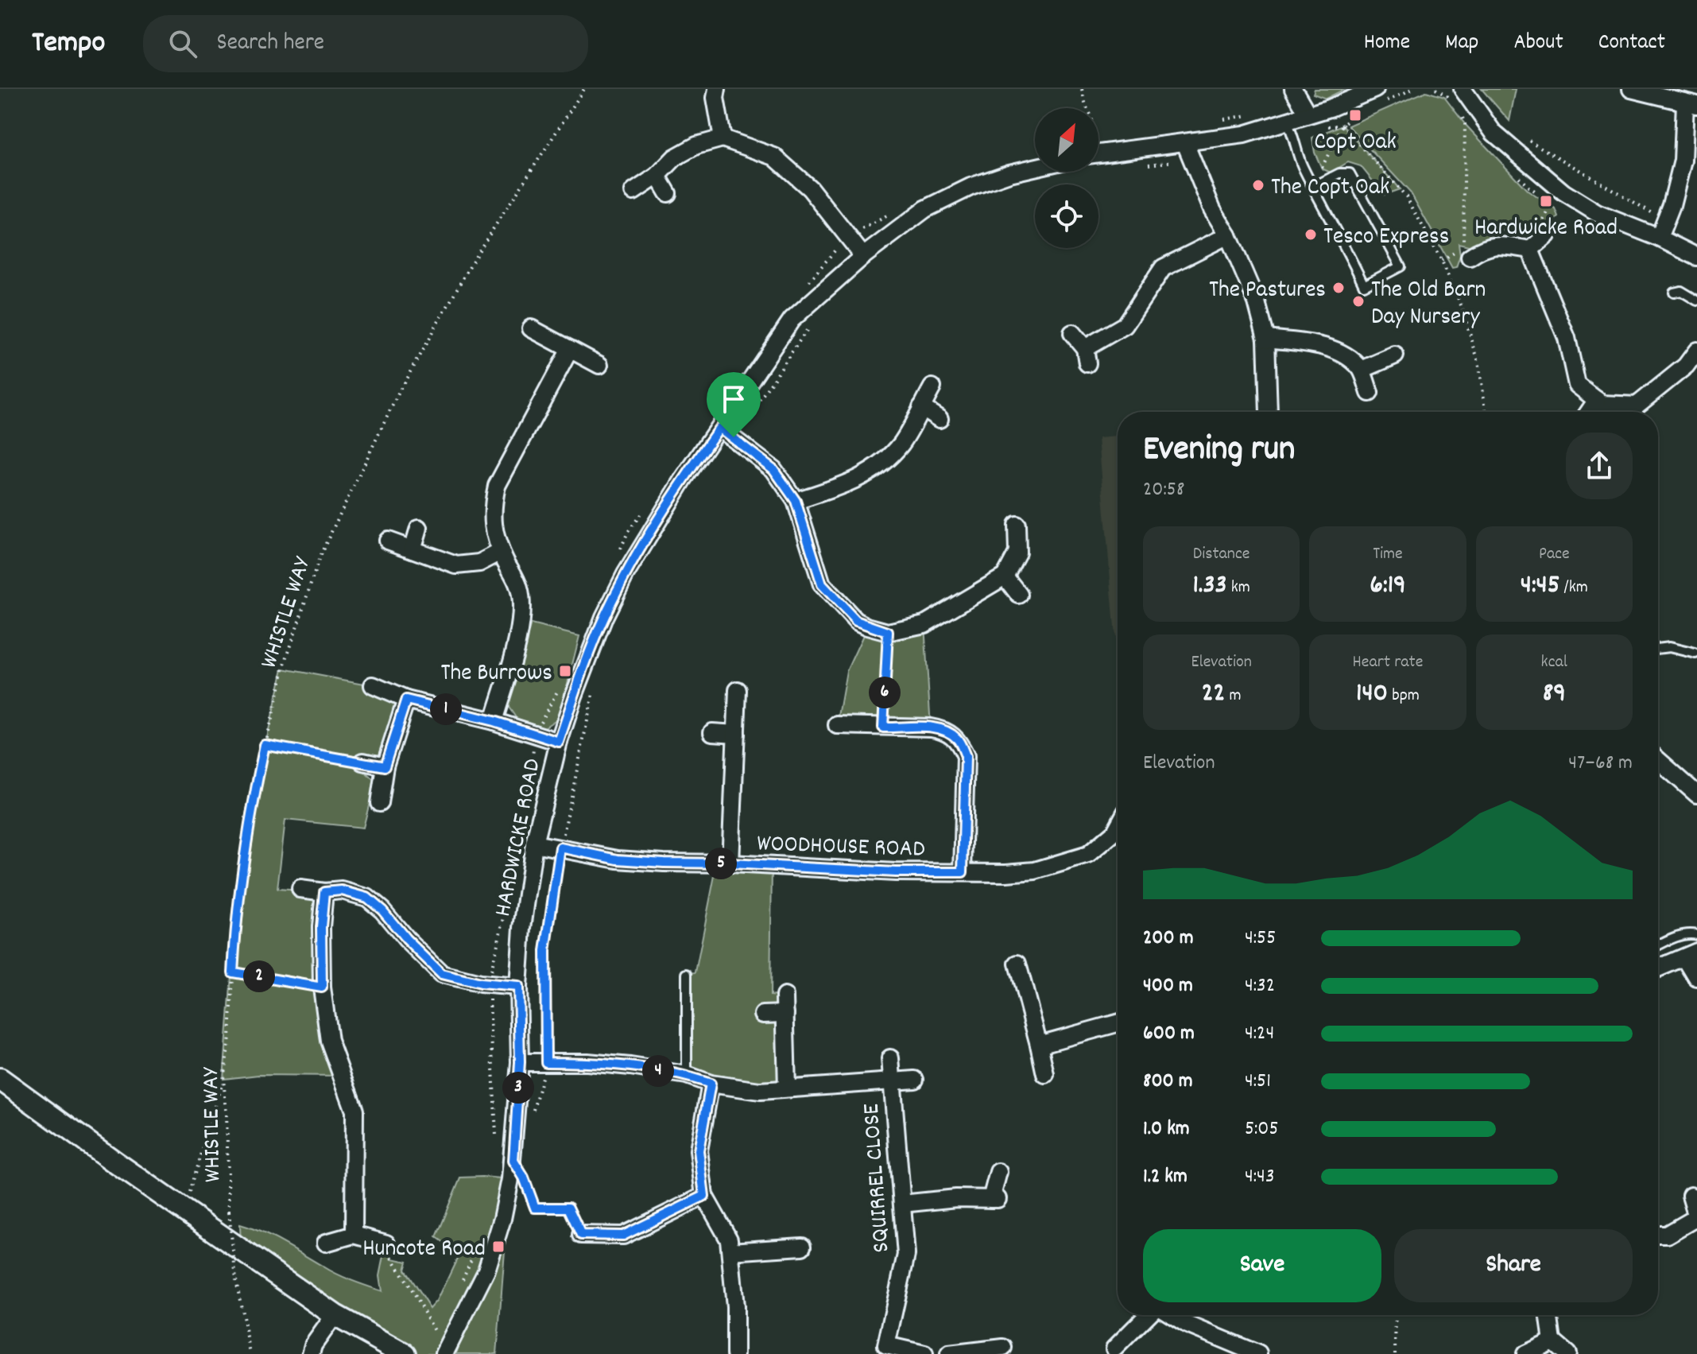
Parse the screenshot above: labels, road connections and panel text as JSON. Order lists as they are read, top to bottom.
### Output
{
  "streets": {
    "street": ["HARDWICKE ROAD", "WOODHOUSE ROAD", "SQUIRREL CLOSE"],
    "path": ["WHISTLE WAY"]
  },
  "crossings": [
    ["HARDWICKE ROAD", "WOODHOUSE ROAD"]
  ],
  "places": {
    "transit": [
      "Copt Oak",
      "Hardwicke Road",
      "The Burrows",
      "Huncote Road"
    ],
    "other": [
      "The Copt Oak",
      "Tesco Express",
      "The Pastures",
      "The Old Barn Day Nursery"
    ]
  },
  "north": "top right",
  "page": {
    "header": "Tempo",
    "search": "Search here",
    "nav": [
      "Home",
      "Map",
      "About",
      "Contact"
    ],
    "heading": ["Evening run", "20:58"],
    "stats": [
      ["Distance", "1.33 km"],
      ["Time", "6:19"],
      ["Pace", "4:45 /km"],
      ["Elevation", "22 m"],
      ["Heart rate", "140 bpm"],
      ["kcal", "89"]
    ],
    "pins": [
      "6",
      "1",
      "5",
      "2",
      "4",
      "3"
    ],
    "chart": ["Elevation", "47–68 m"],
    "list": [
      {
        "name": "200 m",
        "note": "4:55"
      },
      {
        "name": "400 m",
        "note": "4:32"
      },
      {
        "name": "600 m",
        "note": "4:24"
      },
      {
        "name": "800 m",
        "note": "4:51"
      },
      {
        "name": "1.0 km",
        "note": "5:05"
      },
      {
        "name": "1.2 km",
        "note": "4:43"
      }
    ],
    "buttons": ["Save", "Share"]
  }
}
